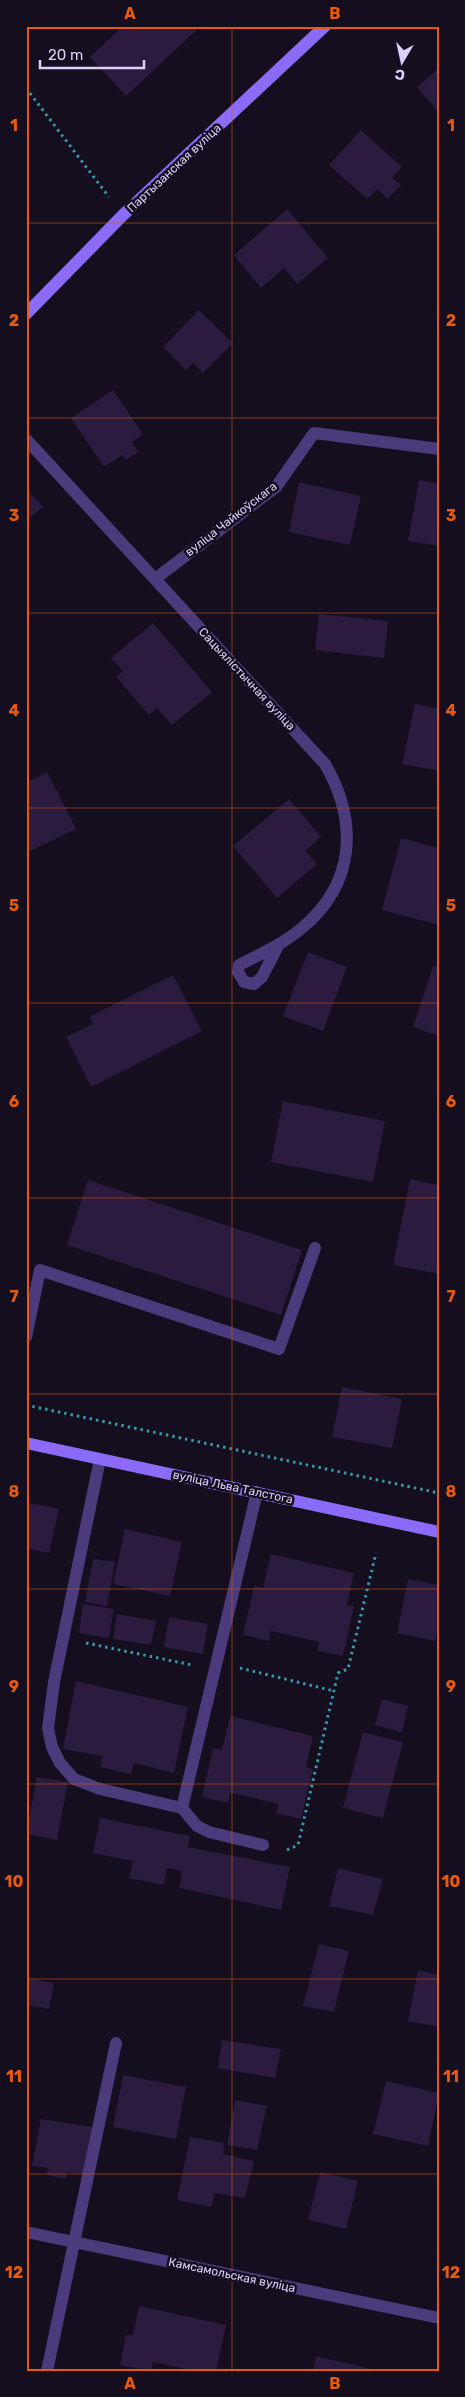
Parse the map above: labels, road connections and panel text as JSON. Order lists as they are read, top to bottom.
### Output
{
  "streets": {
    "main road": ["Партызанская вуліца", "вуліца Льва Талстога"],
    "street": ["вуліца Чайкоўскага", "Сацыялістычная вуліца", "Камсамольская вуліца"]
  },
  "crossings": [
    ["вуліца Чайкоўскага", "Сацыялістычная вуліца"]
  ],
  "scale_bar": "20 m",
  "north": "bottom",
  "grid": {
    "columns": ["A", "B"],
    "rows": [
      "1",
      "2",
      "3",
      "4",
      "5",
      "6",
      "7",
      "8",
      "9",
      "10",
      "11",
      "12"
    ]
  }
}
